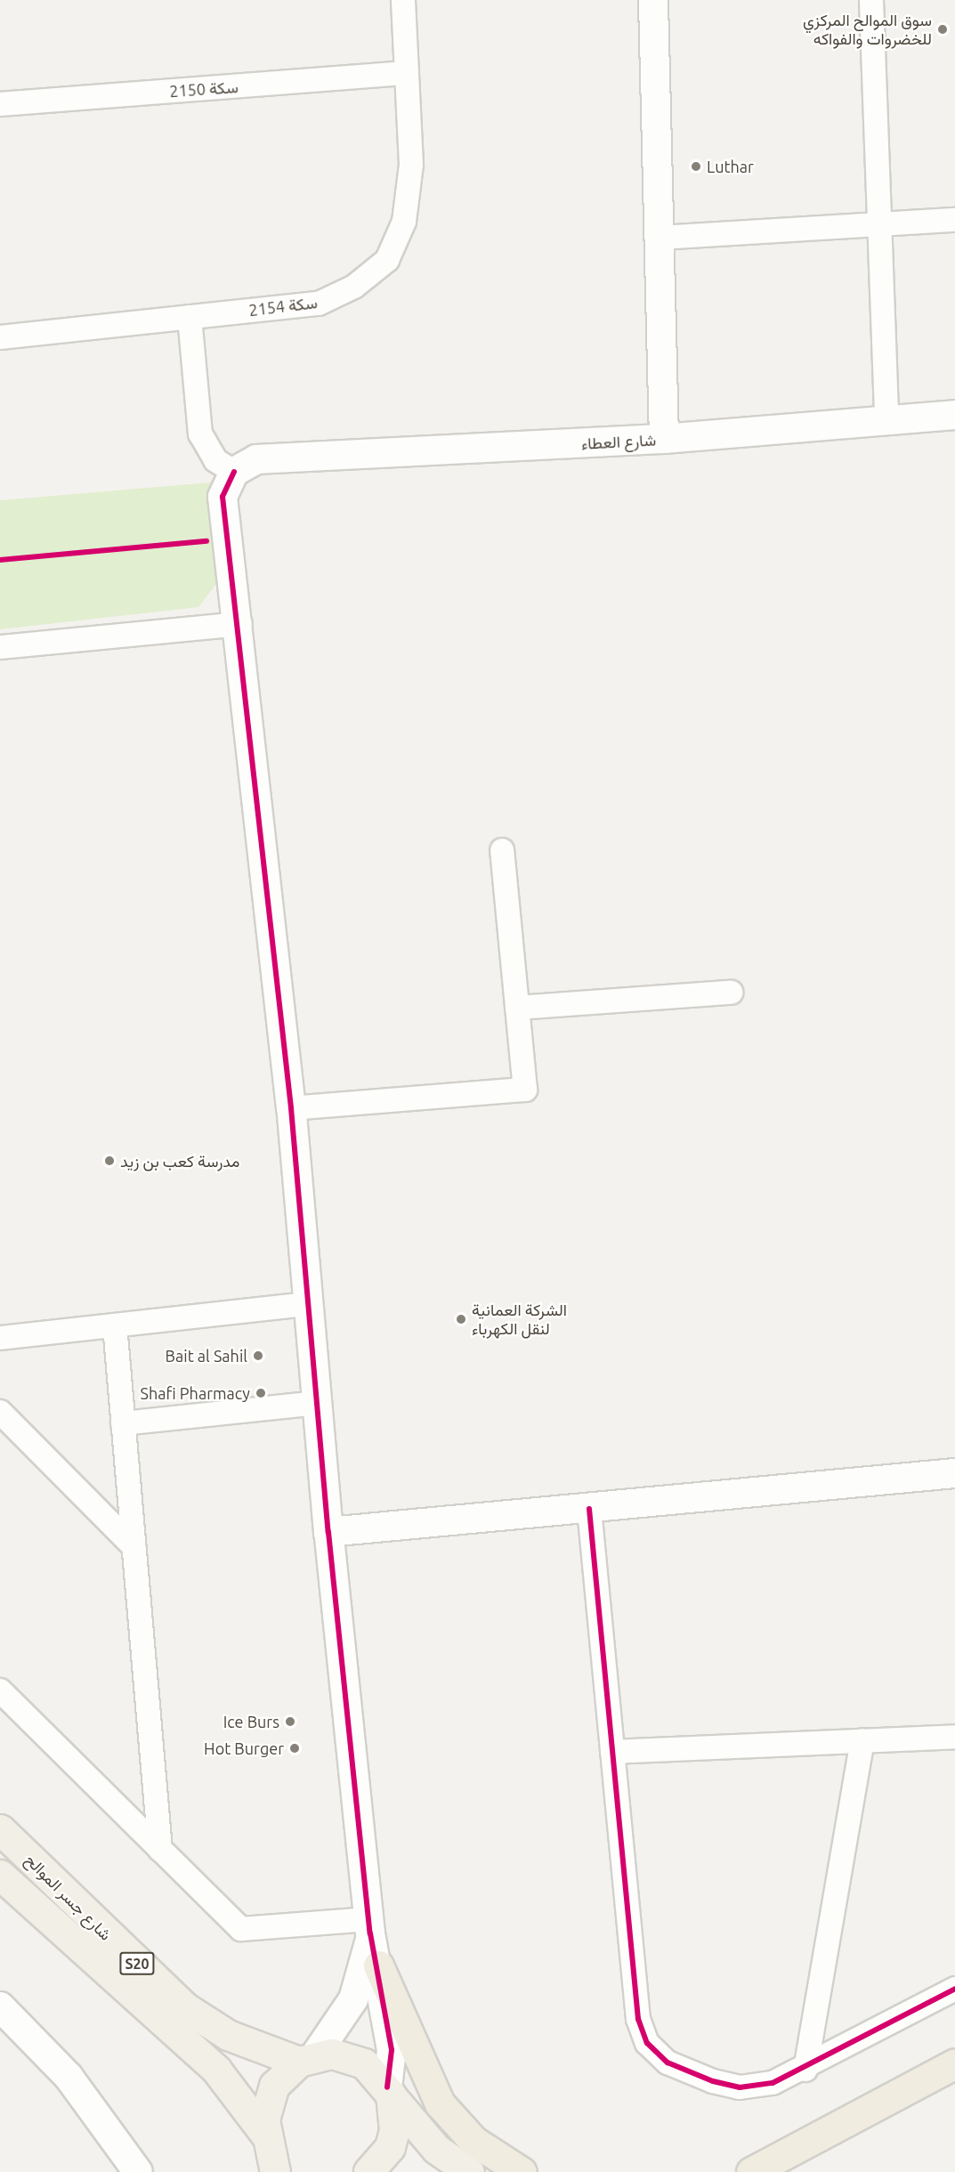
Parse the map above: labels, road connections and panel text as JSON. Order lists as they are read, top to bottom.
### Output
{
  "streets": {
    "main road": ["شارع جسر الموالح", "S20"],
    "street": ["سكة 2150", "سكة 2154", "شارع العطاء"]
  },
  "crossings": [
    ["سكة 2150", "سكة 2154"],
    ["شارع جسر الموالح", "S20"]
  ],
  "places": [
    "سوق الموالح المركزي للخضروات والفواكه",
    "Luthar",
    "مدرسة كعب بن زيد",
    "الشرکة العمانیة لنقل الکهرباء",
    "Bait al Sahil",
    "Shafi Pharmacy",
    "Ice Burs",
    "Hot Burger"
  ]
}
